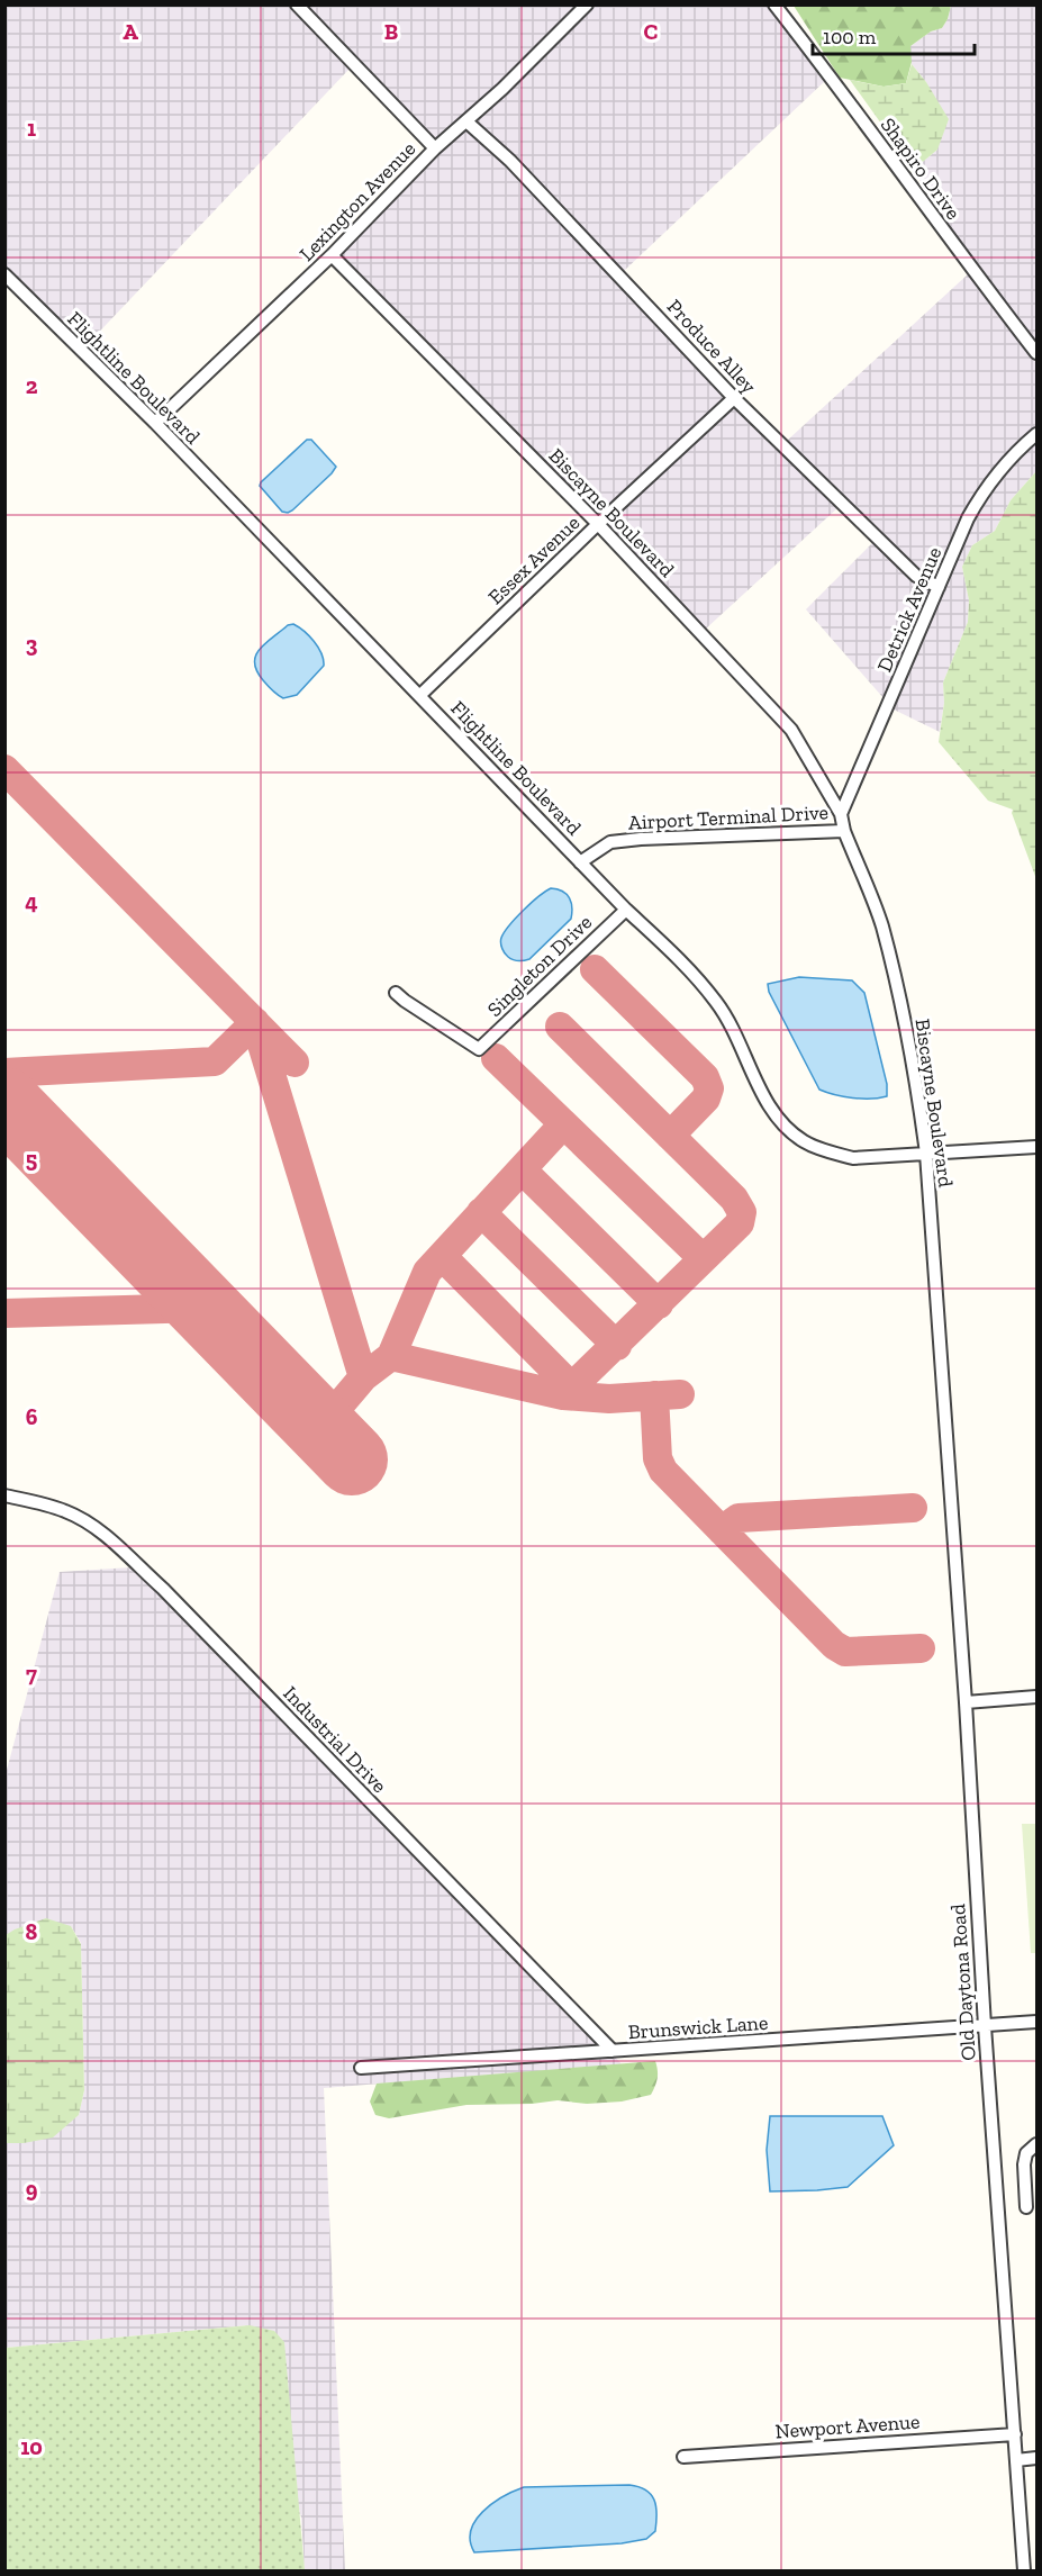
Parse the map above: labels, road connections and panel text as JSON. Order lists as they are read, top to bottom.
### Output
{
  "streets": {
    "street": [
      "Shapiro Drive",
      "Lexington Avenue",
      "Produce Alley",
      "Flightline Boulevard",
      "Biscayne Boulevard",
      "Essex Avenue",
      "Detrick Avenue",
      "Airport Terminal Drive",
      "Singleton Drive",
      "Industrial Drive",
      "Old Daytona Road",
      "Brunswick Lane",
      "Newport Avenue"
    ]
  },
  "crossings": [
    ["Lexington Avenue", "Produce Alley"],
    ["Lexington Avenue", "Flightline Boulevard"],
    ["Lexington Avenue", "Biscayne Boulevard"],
    ["Produce Alley", "Essex Avenue"],
    ["Produce Alley", "Detrick Avenue"],
    ["Flightline Boulevard", "Biscayne Boulevard"],
    ["Flightline Boulevard", "Essex Avenue"],
    ["Flightline Boulevard", "Airport Terminal Drive"],
    ["Flightline Boulevard", "Singleton Drive"],
    ["Biscayne Boulevard", "Essex Avenue"],
    ["Biscayne Boulevard", "Detrick Avenue"],
    ["Biscayne Boulevard", "Airport Terminal Drive"],
    ["Biscayne Boulevard", "Old Daytona Road"],
    ["Industrial Drive", "Brunswick Lane"],
    ["Old Daytona Road", "Brunswick Lane"],
    ["Old Daytona Road", "Newport Avenue"]
  ],
  "scale_bar": "100 m",
  "grid": {
    "columns": ["A", "B", "C"],
    "rows": [
      "1",
      "2",
      "3",
      "4",
      "5",
      "6",
      "7",
      "8",
      "9",
      "10"
    ]
  }
}
